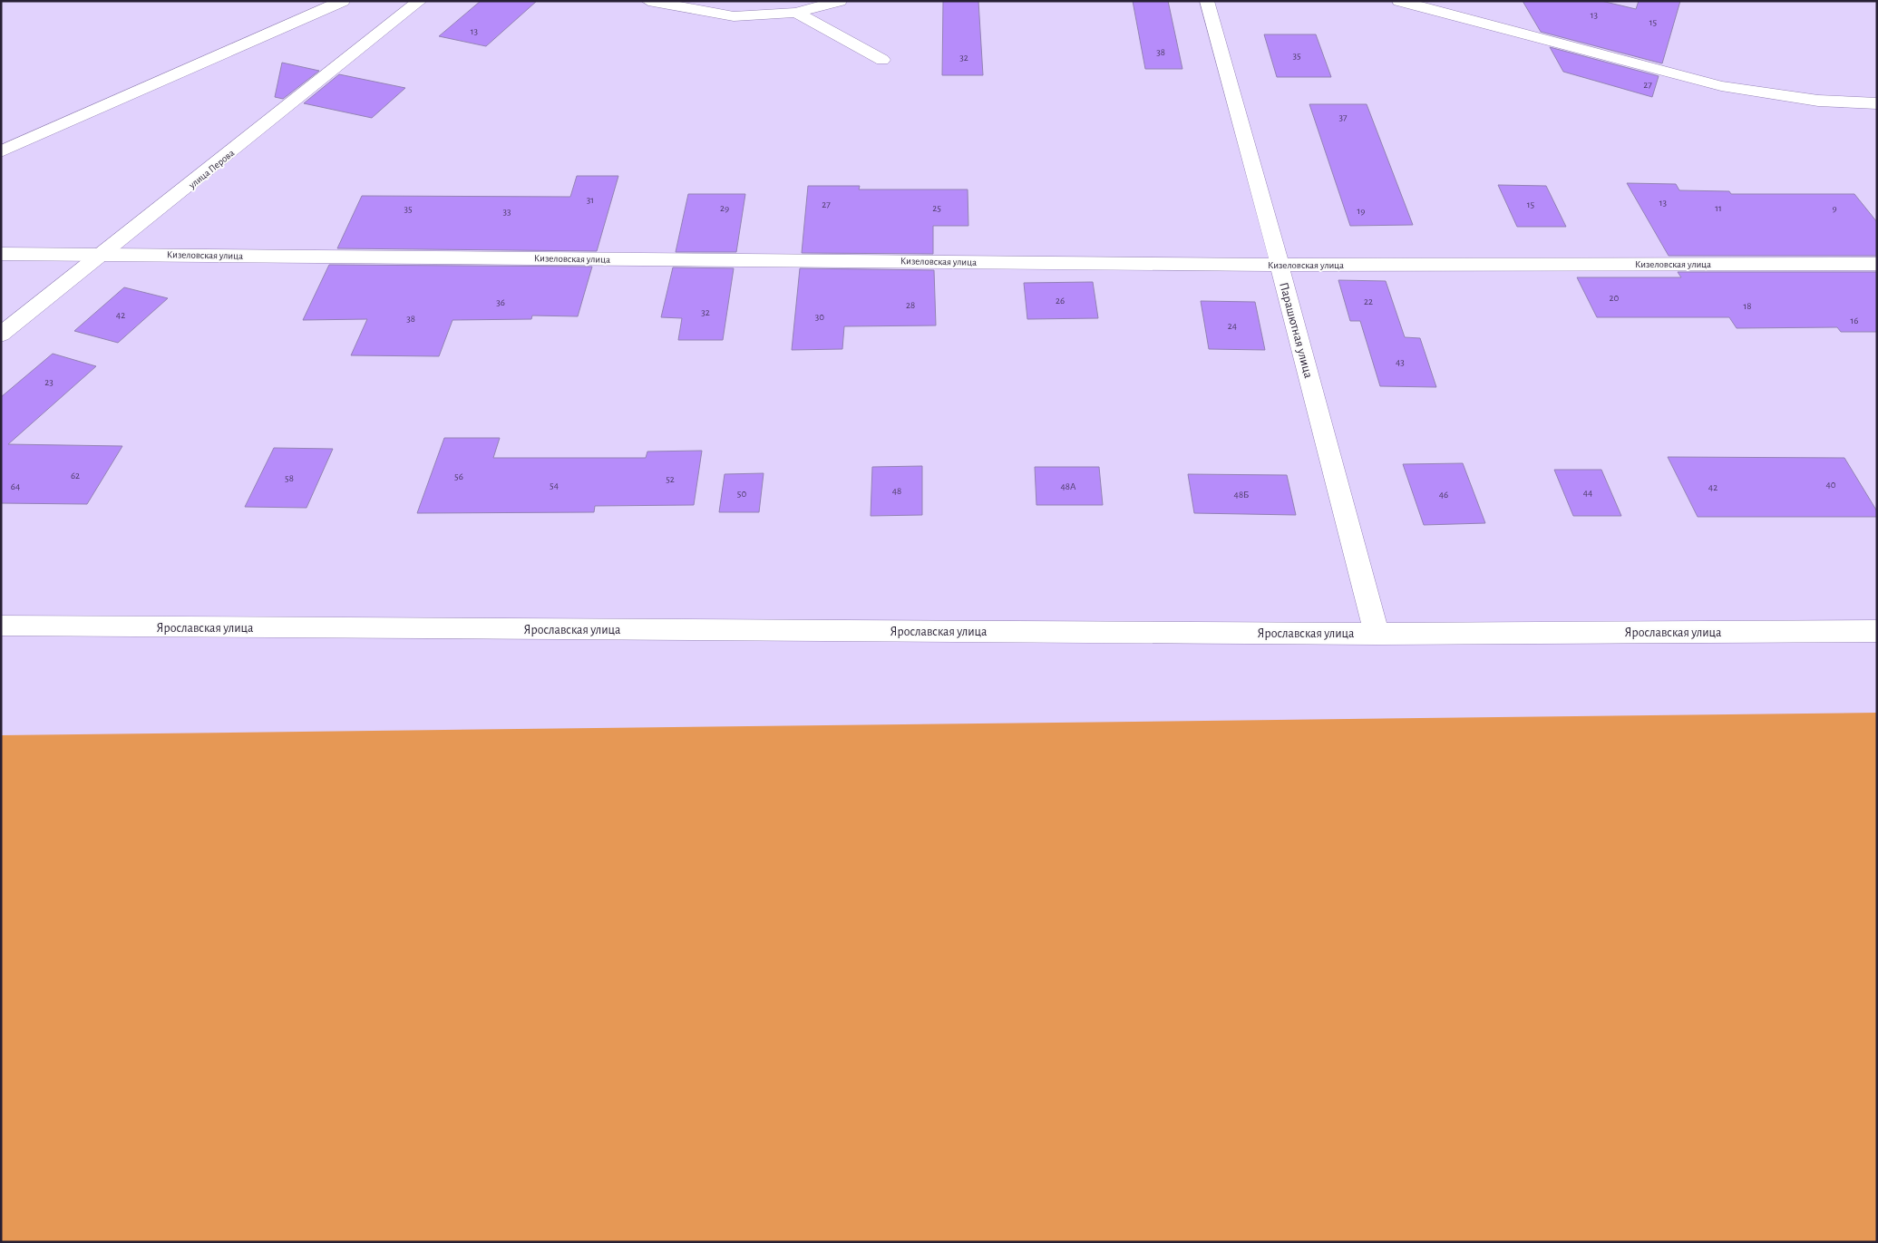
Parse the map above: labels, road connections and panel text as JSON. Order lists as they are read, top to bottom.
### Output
{
  "streets": {
    "street": [
      "улица Перова",
      "Кизеловская улица",
      "Парашютная улица",
      "Ярославская улица"
    ]
  },
  "crossings": [
    ["улица Перова", "Кизеловская улица"],
    ["Кизеловская улица", "Парашютная улица"],
    ["Парашютная улица", "Ярославская улица"]
  ],
  "house_numbers": [
    "13",
    "15",
    "13",
    "38",
    "35",
    "32",
    "27",
    "37",
    "31",
    "13",
    "27",
    "15",
    "29",
    "25",
    "11",
    "9",
    "35",
    "19",
    "33",
    "20",
    "26",
    "22",
    "36",
    "28",
    "18",
    "32",
    "42",
    "30",
    "38",
    "16",
    "24",
    "43",
    "23",
    "62",
    "56",
    "58",
    "52",
    "40",
    "54",
    "64",
    "48А",
    "42",
    "48",
    "44",
    "50",
    "48Б",
    "46"
  ]
}
